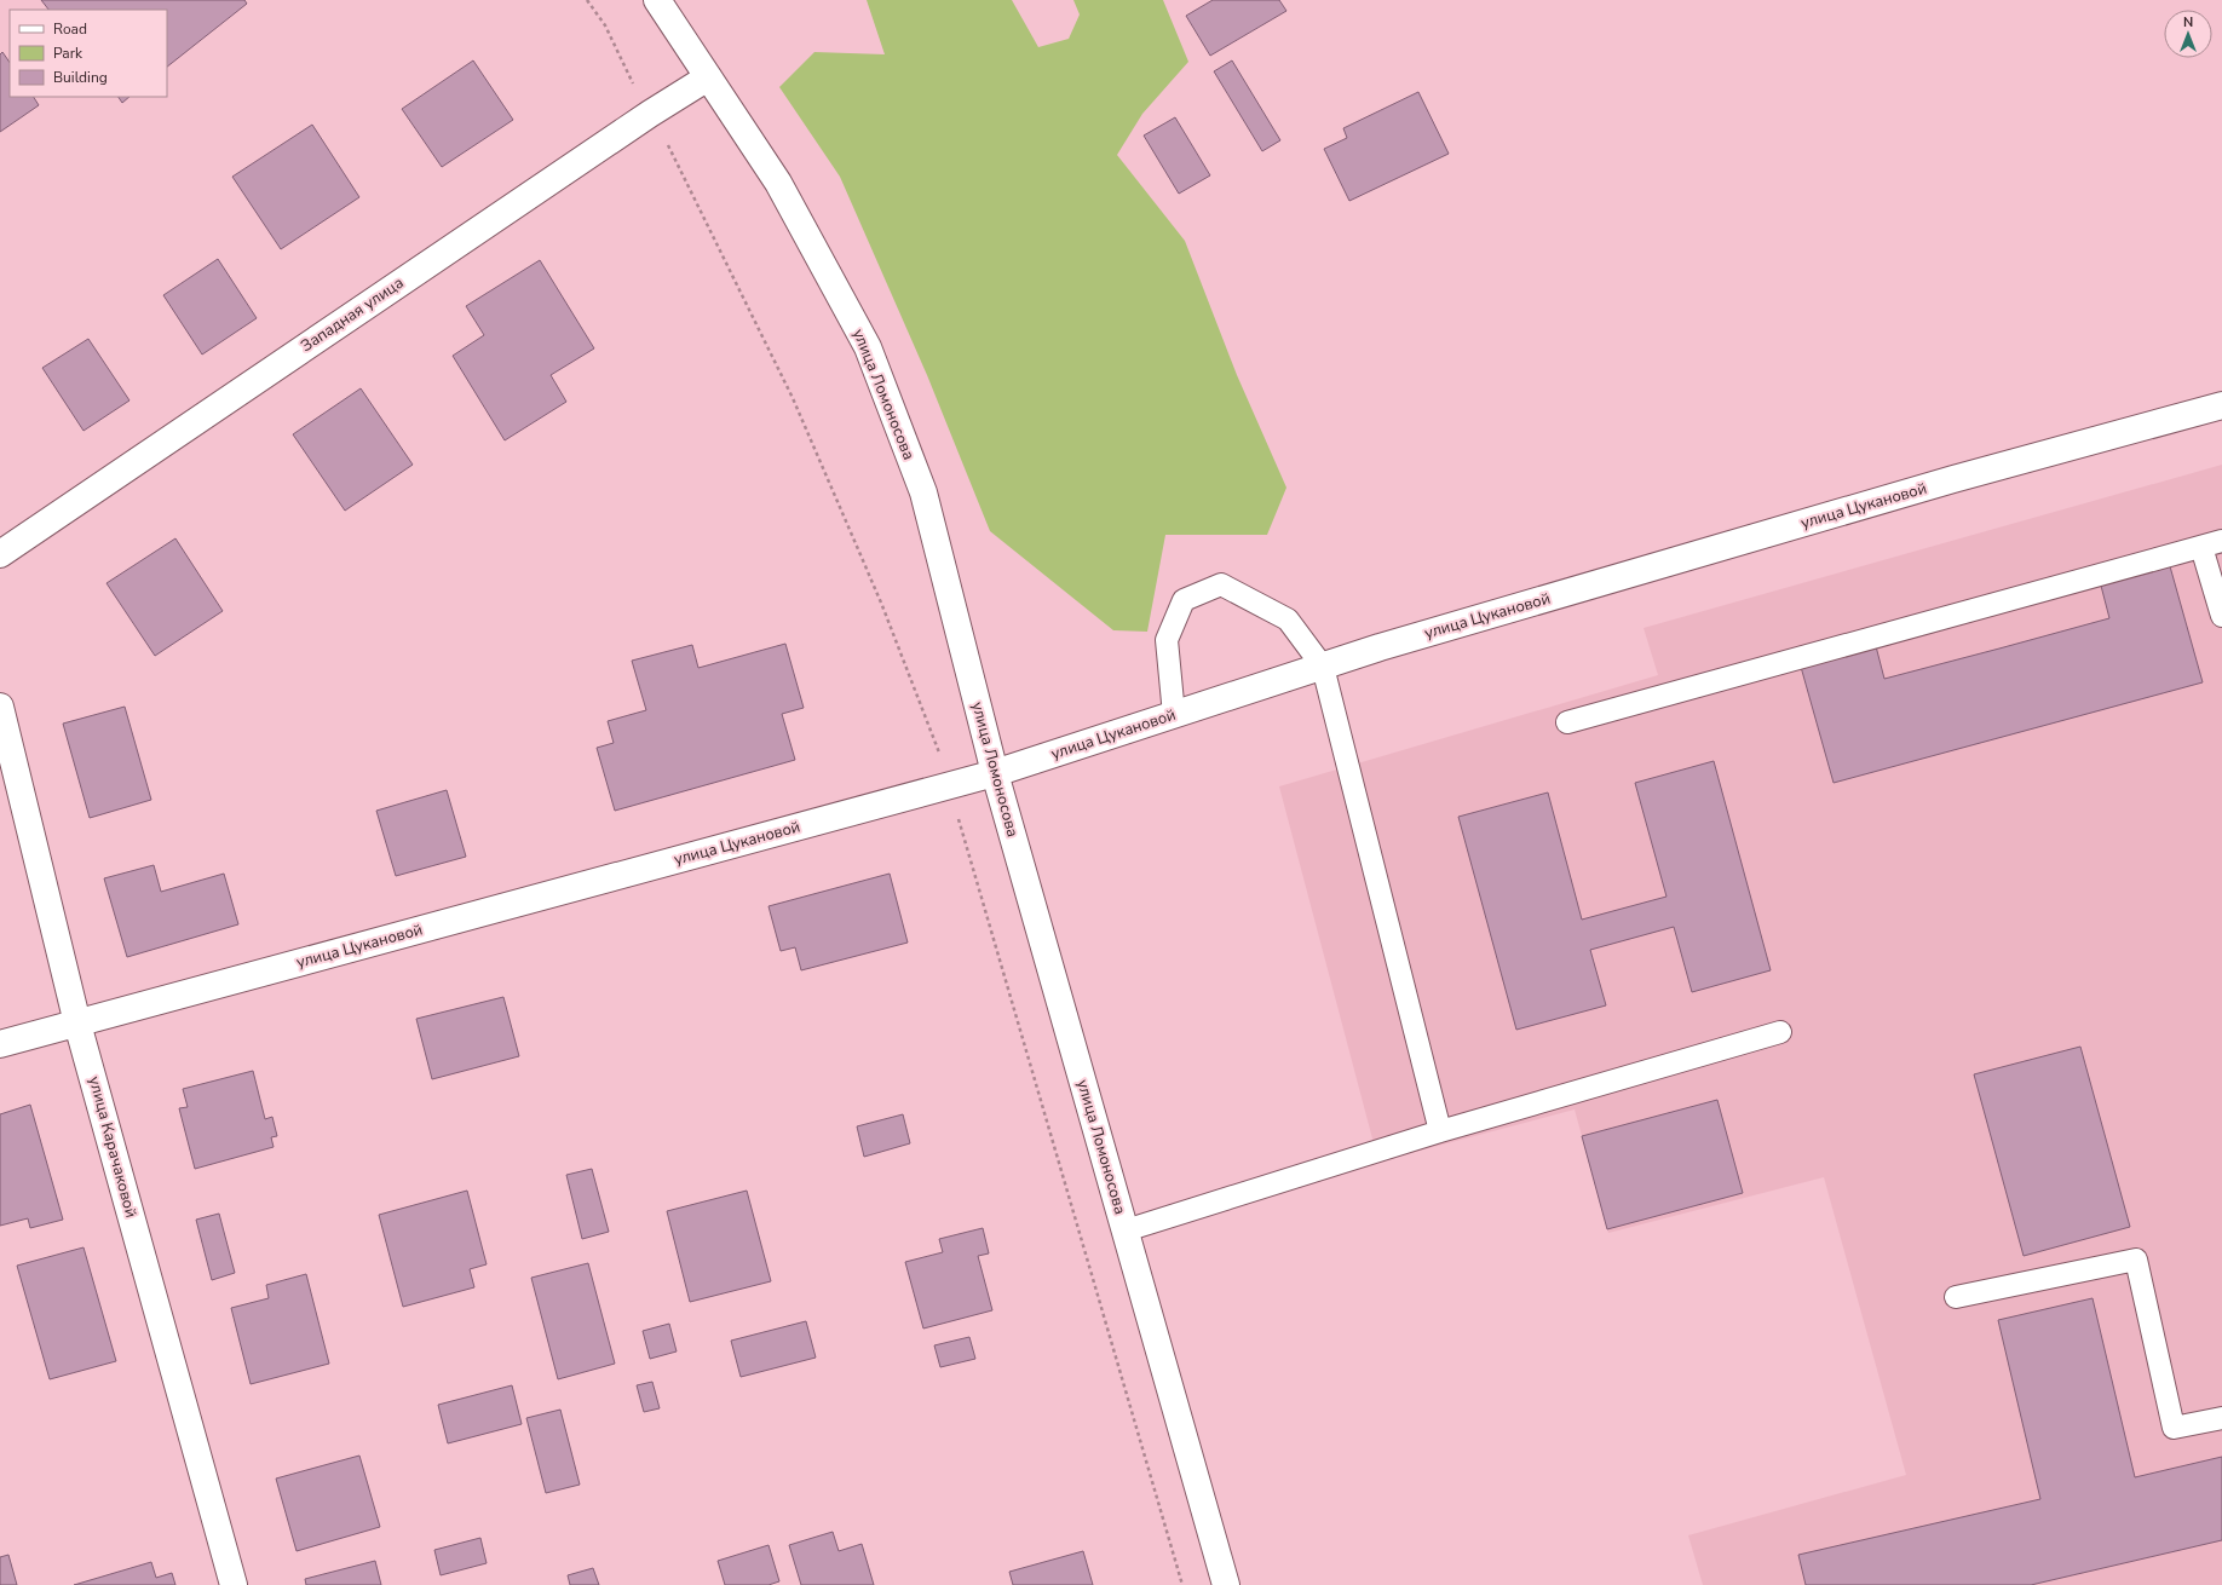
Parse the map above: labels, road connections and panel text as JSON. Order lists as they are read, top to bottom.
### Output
{
  "streets": {
    "street": [
      "Западная улица",
      "улица Ломоносова",
      "улица Цукановой",
      "улица Карачаковой"
    ]
  },
  "crossings": [
    ["Западная улица", "улица Ломоносова"],
    ["улица Ломоносова", "улица Цукановой"],
    ["улица Цукановой", "улица Карачаковой"]
  ],
  "legend": ["Road", "Park", "Building"],
  "north": "top"
}
